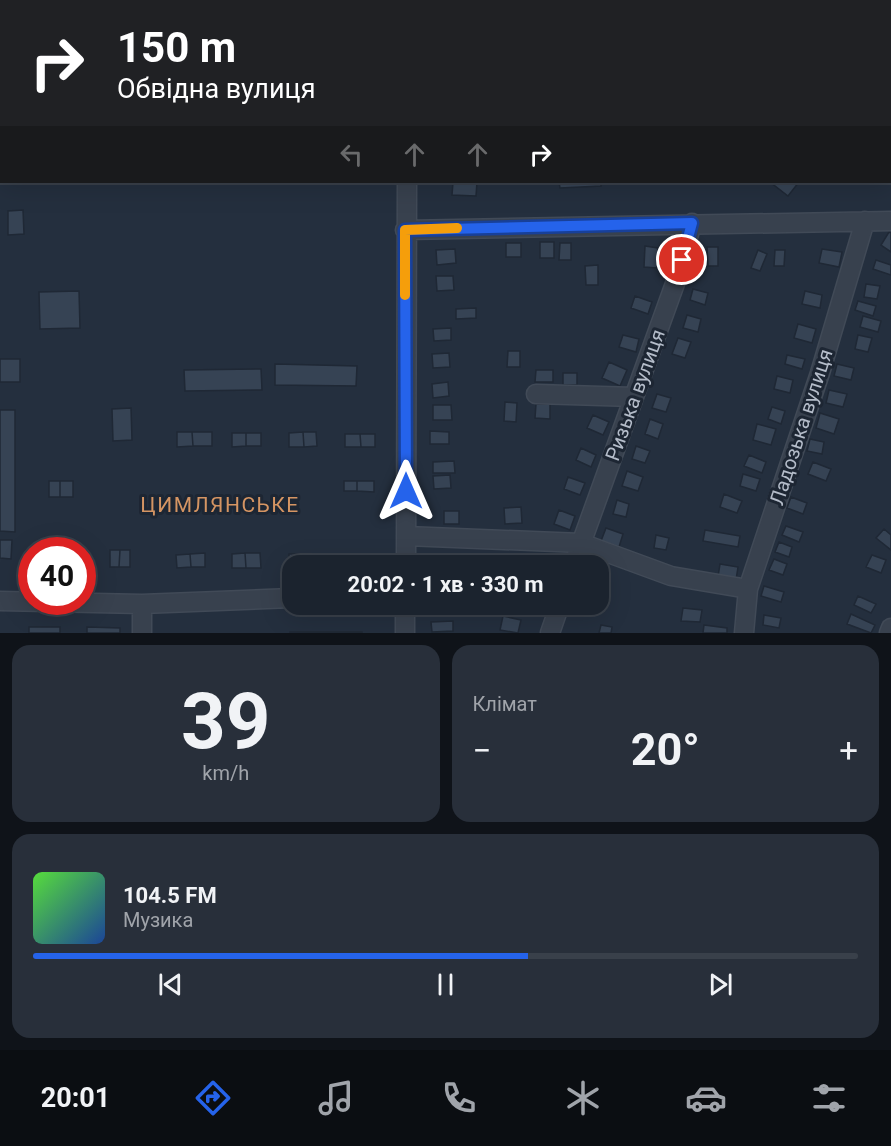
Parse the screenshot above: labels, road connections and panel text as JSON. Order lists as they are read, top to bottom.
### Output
{
  "streets": {
    "street": ["Ризька вулиця", "Ладозька вулиця"]
  },
  "districts": ["ЦИМЛЯНСЬКЕ"],
  "page": {
    "turn": ["150 m", "Обвідна вулиця"],
    "limit": "40",
    "trip": "20:02 · 1 хв · 330 m",
    "tile": [
      ["39", "km/h"],
      "Клімат"
    ],
    "heat": ["−", "20°", "+"],
    "song": ["104.5 FM", "Музика"],
    "tabs": "20:01"
  }
}
